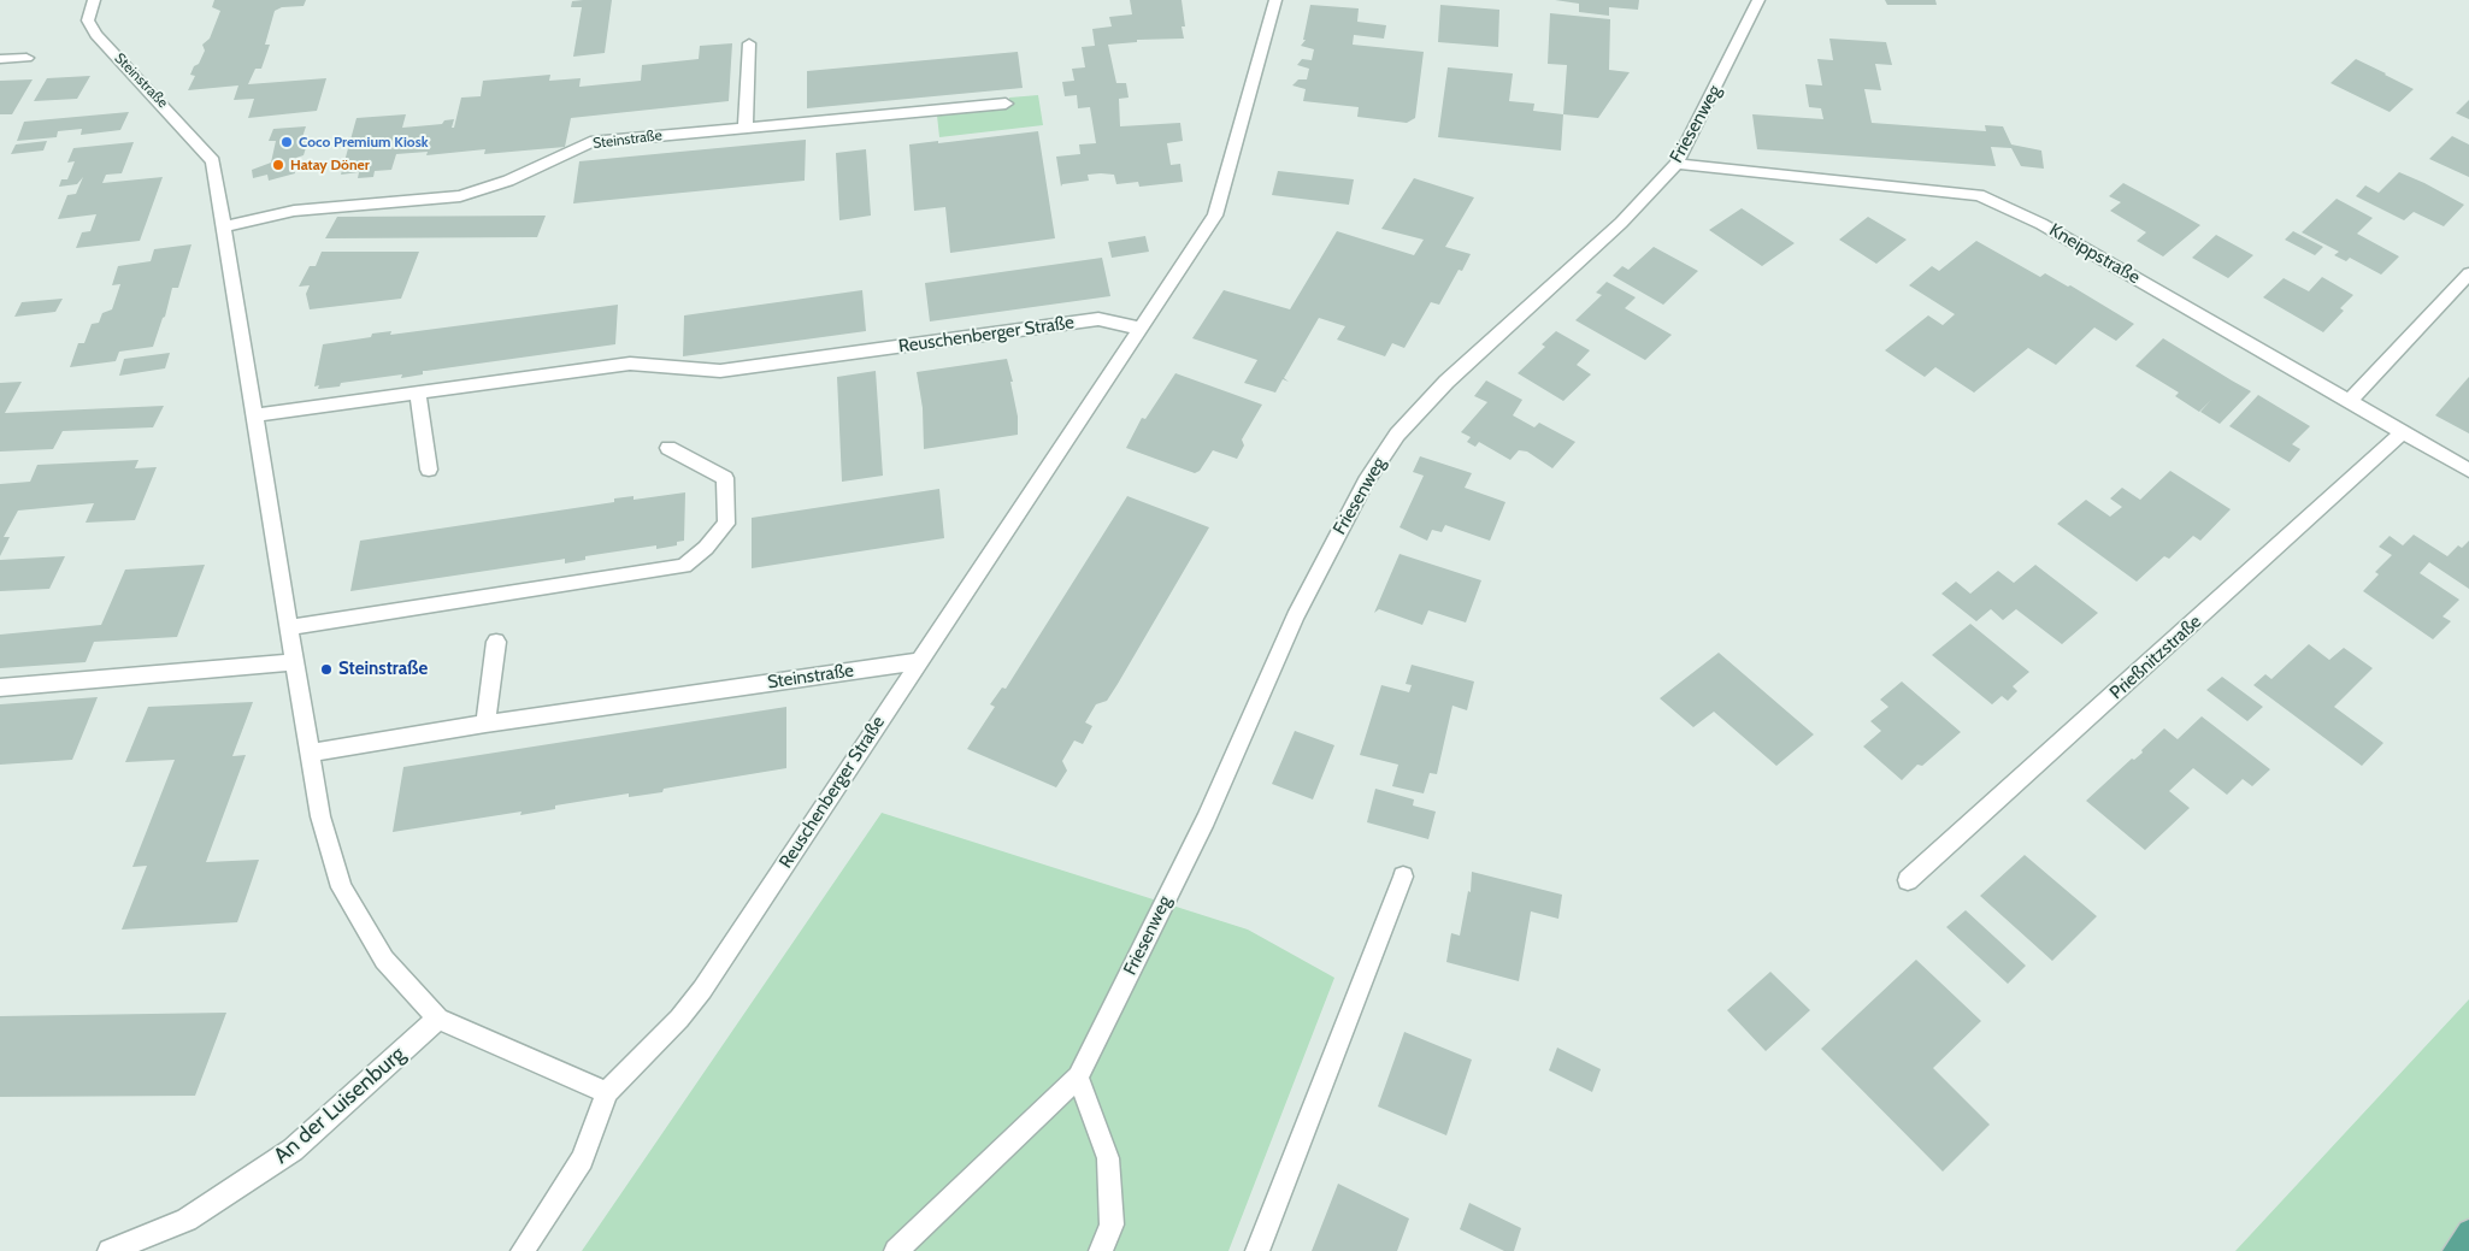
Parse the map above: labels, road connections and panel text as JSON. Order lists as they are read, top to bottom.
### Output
{
  "streets": {
    "street": [
      "Steinstraße",
      "Friesenweg",
      "Kneippstraße",
      "Reuschenberger Straße",
      "Prießnitzstraße",
      "An der Luisenburg"
    ]
  },
  "crossings": [
    ["Steinstraße", "Reuschenberger Straße"],
    ["Steinstraße", "An der Luisenburg"],
    ["Friesenweg", "Kneippstraße"],
    ["Kneippstraße", "Prießnitzstraße"]
  ],
  "places": ["Coco Premium Kiosk", "Hatay Döner", "Steinstraße"]
}
